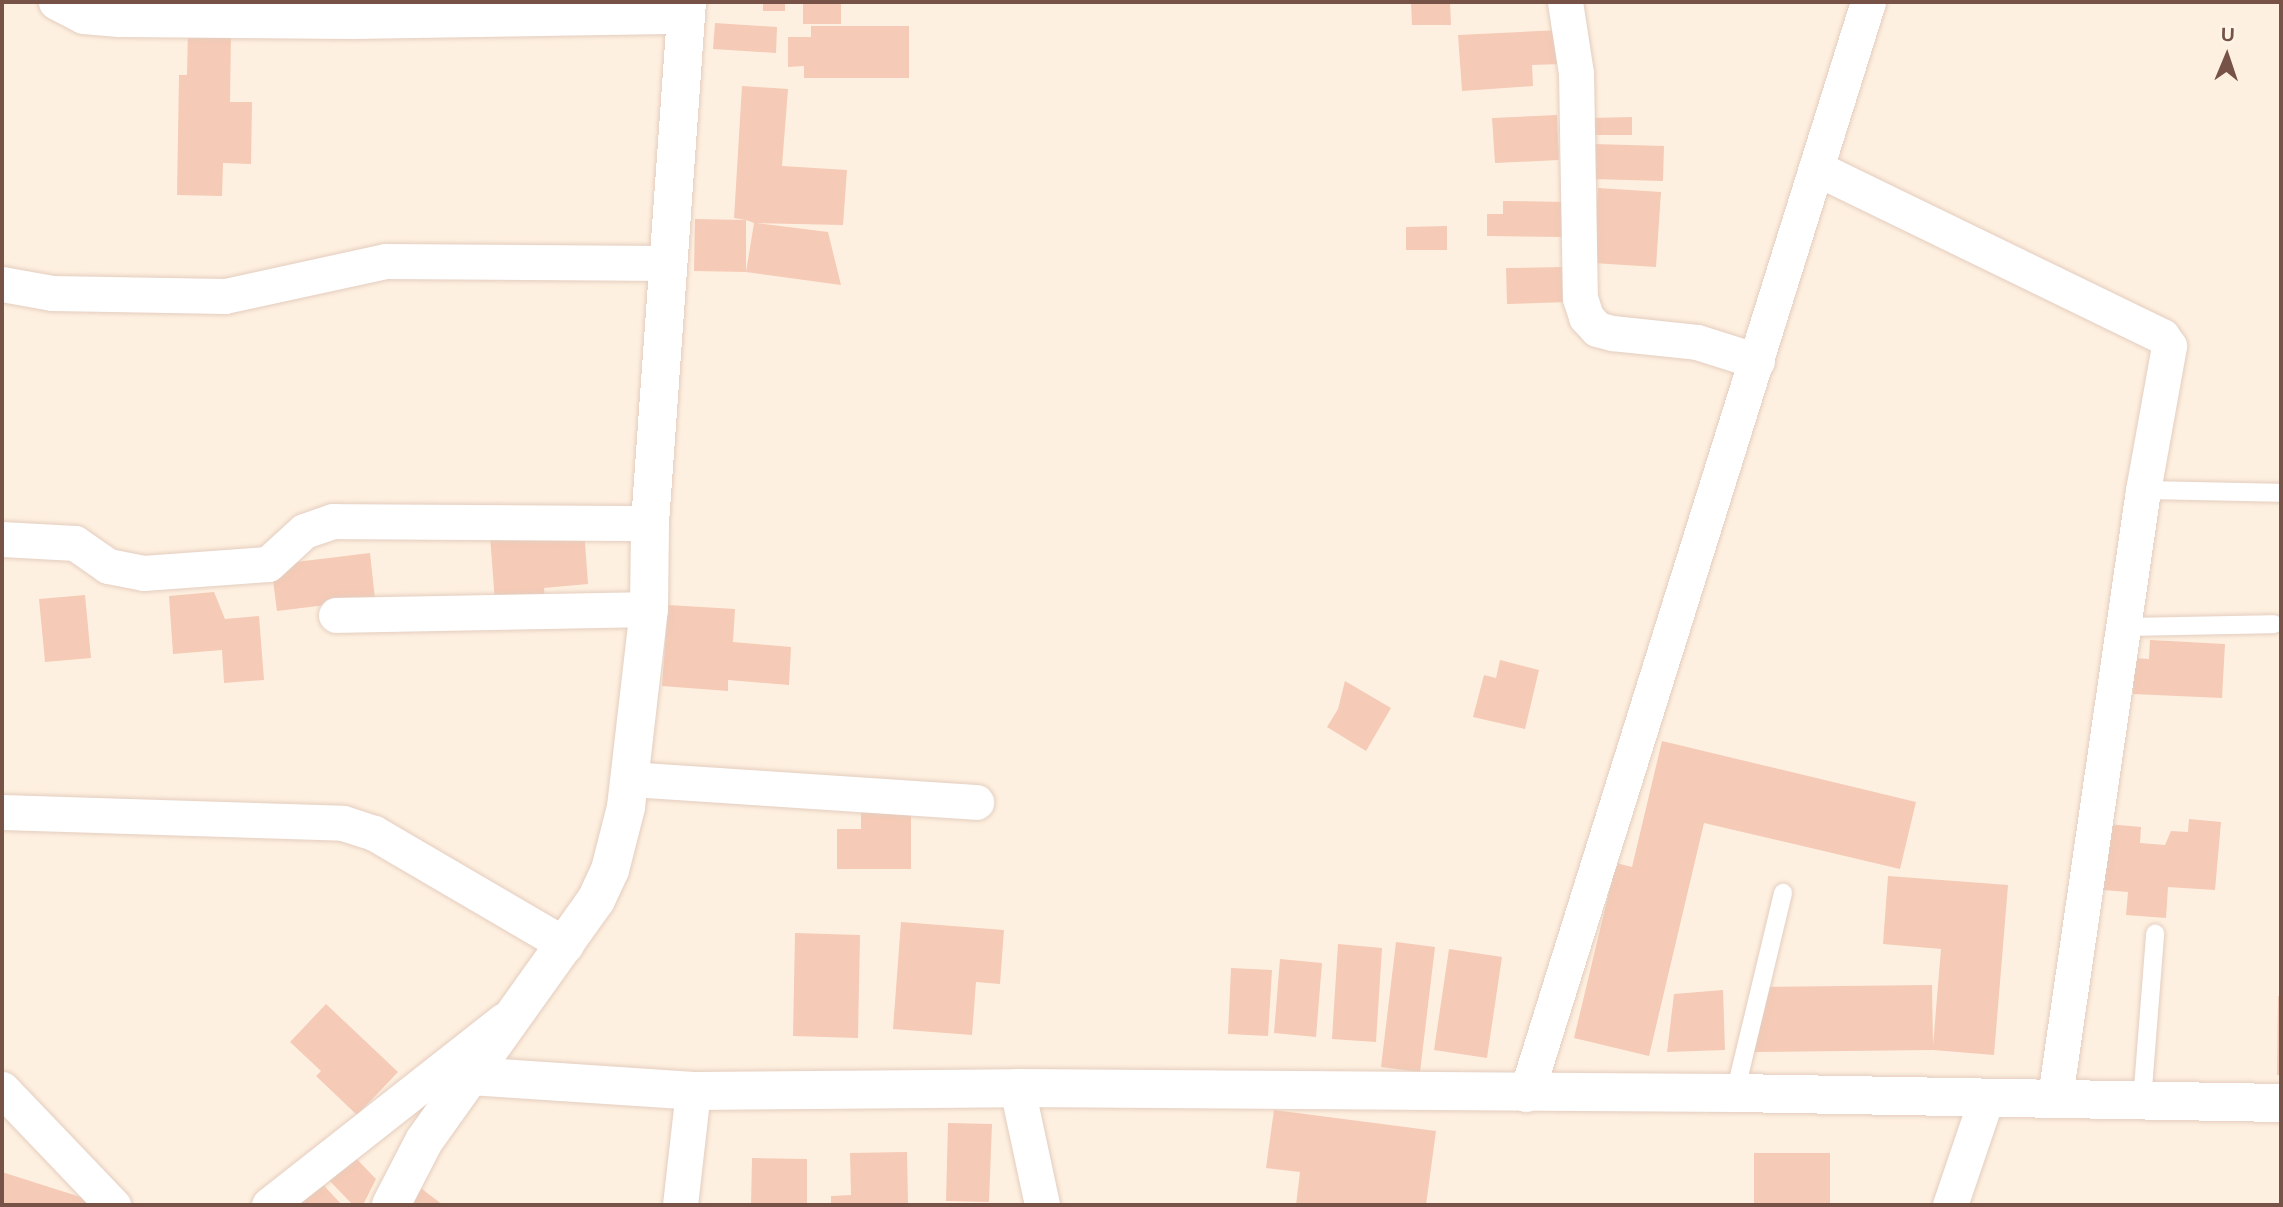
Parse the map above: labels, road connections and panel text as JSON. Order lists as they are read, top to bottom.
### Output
{
  "north": "top"
}
